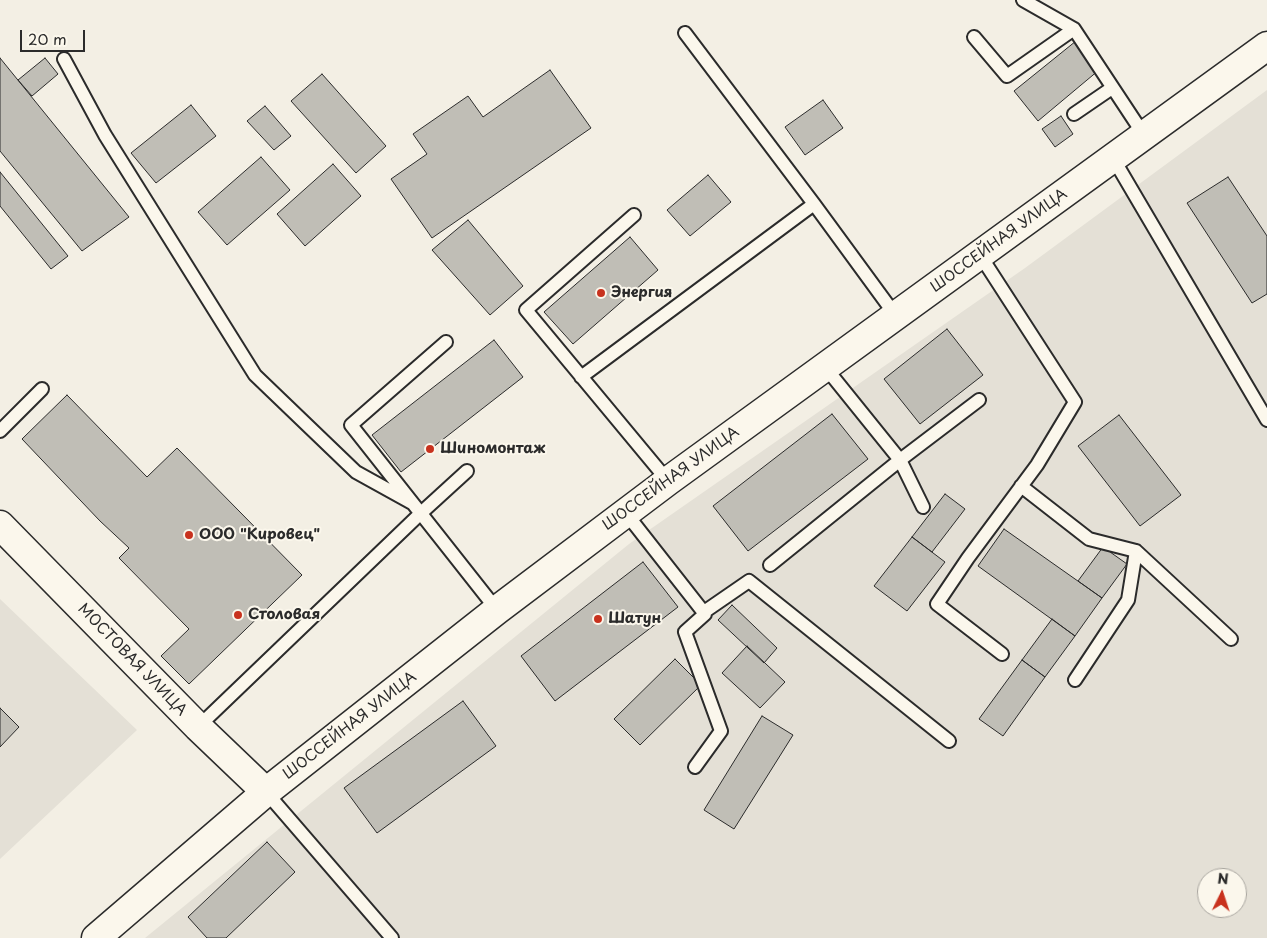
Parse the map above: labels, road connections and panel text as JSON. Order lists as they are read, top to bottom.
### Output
{
  "streets": {
    "main road": ["ШОССЕЙНАЯ УЛИЦА", "МОСТОВАЯ УЛИЦА"]
  },
  "crossings": [
    ["ШОССЕЙНАЯ УЛИЦА", "МОСТОВАЯ УЛИЦА"]
  ],
  "places": [
    "Энергия",
    "Шиномонтаж",
    "ООО \"Кировец\"",
    "Столовая",
    "Шатун"
  ],
  "scale_bar": "20 m",
  "north": "top"
}
